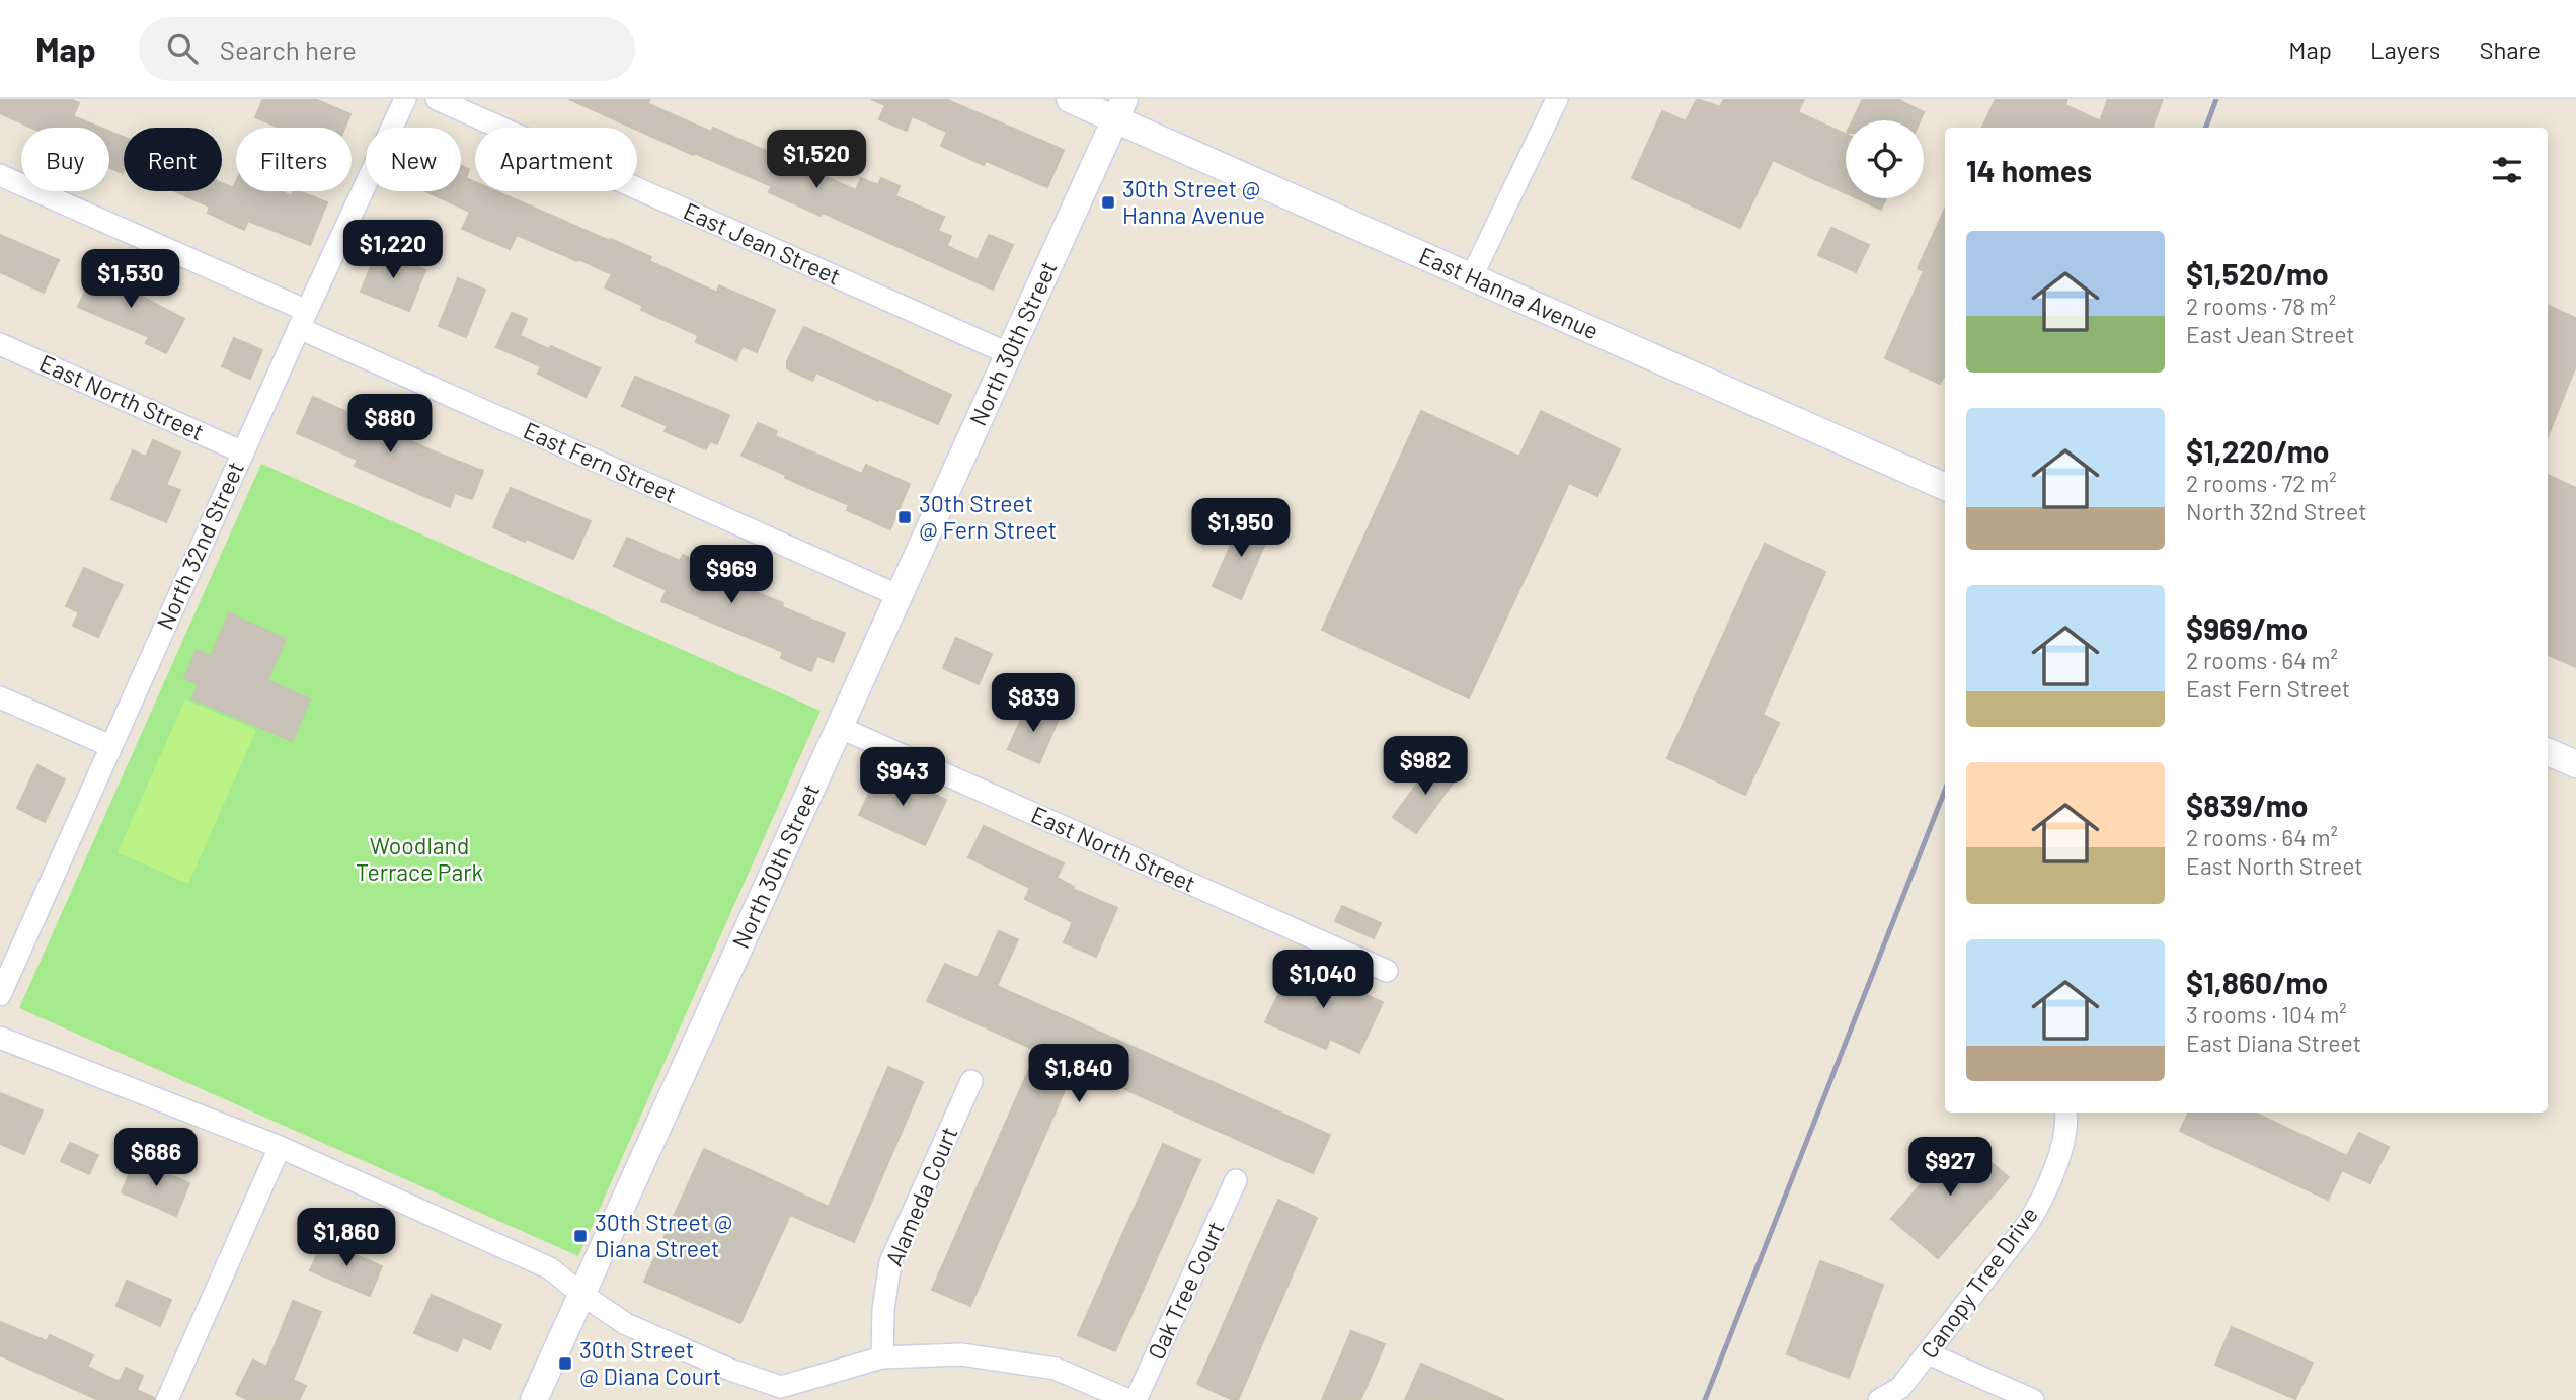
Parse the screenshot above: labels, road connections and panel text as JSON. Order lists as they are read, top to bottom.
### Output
{
  "streets": {
    "street": [
      "East Jean Street",
      "East Hanna Avenue",
      "North 30th Street",
      "East North Street",
      "East Fern Street",
      "North 32nd Street",
      "Alameda Court",
      "Canopy Tree Drive",
      "Oak Tree Court"
    ]
  },
  "crossings": [
    ["East Jean Street", "North 30th Street"],
    ["East Hanna Avenue", "North 30th Street"],
    ["North 30th Street", "East North Street"],
    ["North 30th Street", "East Fern Street"],
    ["East North Street", "North 32nd Street"],
    ["East Fern Street", "North 32nd Street"]
  ],
  "parks": ["Woodland Terrace Park"],
  "places": {
    "transit": [
      "30th Street @ Hanna Avenue",
      "30th Street @ Fern Street",
      "30th Street @ Diana Street",
      "30th Street @ Diana Court"
    ]
  },
  "page": {
    "header": "Map",
    "search": "Search here",
    "nav": ["Map", "Layers", "Share"],
    "chip": [
      "Buy",
      "Rent",
      "Filters",
      "New",
      "Apartment"
    ],
    "heading": "14 homes",
    "price": [
      "$1,520",
      "$1,220",
      "$1,530",
      "$880",
      "$1,950",
      "$969",
      "$839",
      "$982",
      "$943",
      "$1,040",
      "$1,840",
      "$686",
      "$927",
      "$1,860"
    ],
    "list": [
      {
        "name": "$1,520/mo",
        "note": "2 rooms · 78 m² · East Jean Street"
      },
      {
        "name": "$1,220/mo",
        "note": "2 rooms · 72 m² · North 32nd Street"
      },
      {
        "name": "$969/mo",
        "note": "2 rooms · 64 m² · East Fern Street"
      },
      {
        "name": "$839/mo",
        "note": "2 rooms · 64 m² · East North Street"
      },
      {
        "name": "$1,860/mo",
        "note": "3 rooms · 104 m² · East Diana Street"
      }
    ]
  }
}
